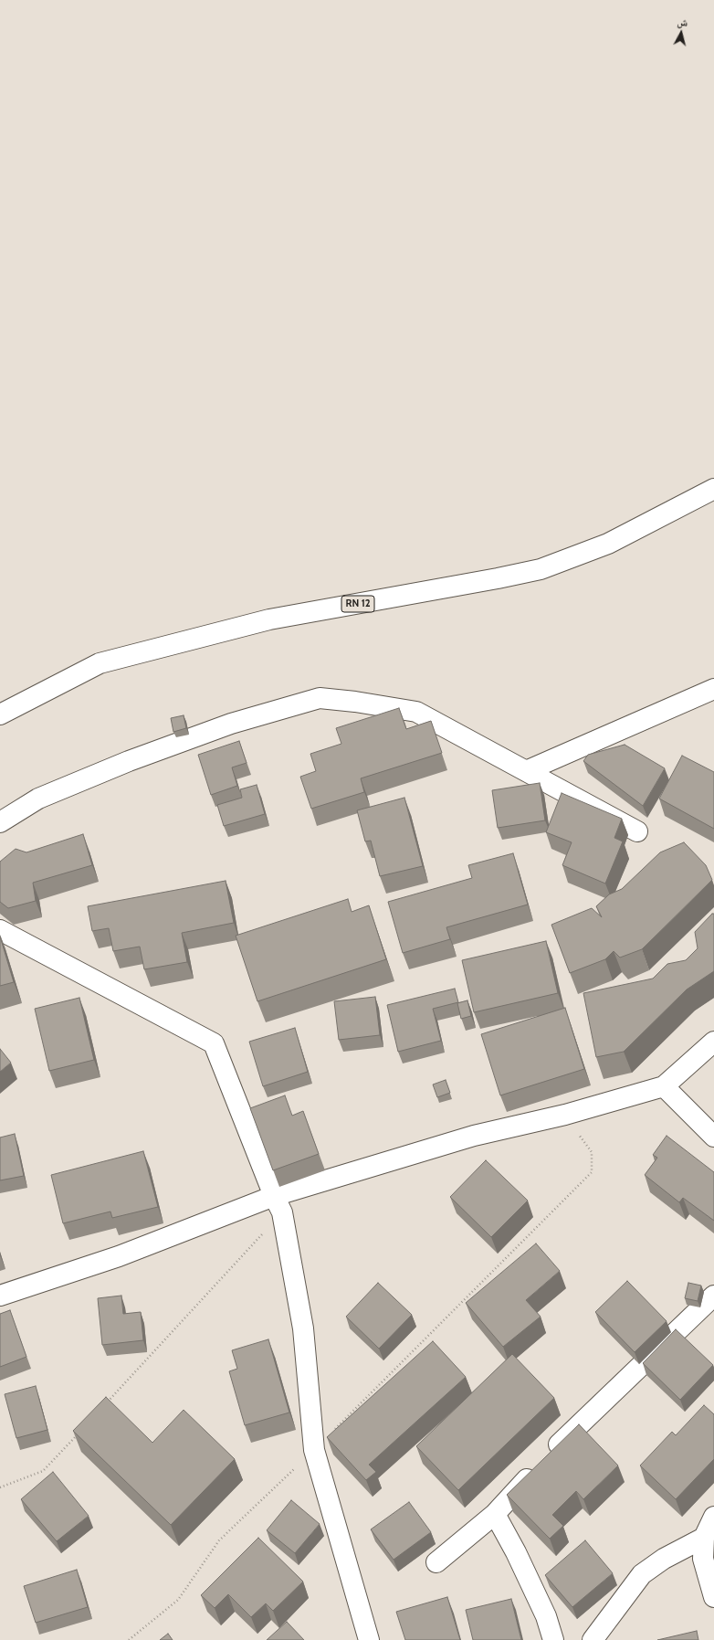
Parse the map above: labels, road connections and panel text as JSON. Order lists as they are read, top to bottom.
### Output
{
  "streets": {
    "street": ["RN 12"]
  },
  "north": "top"
}
